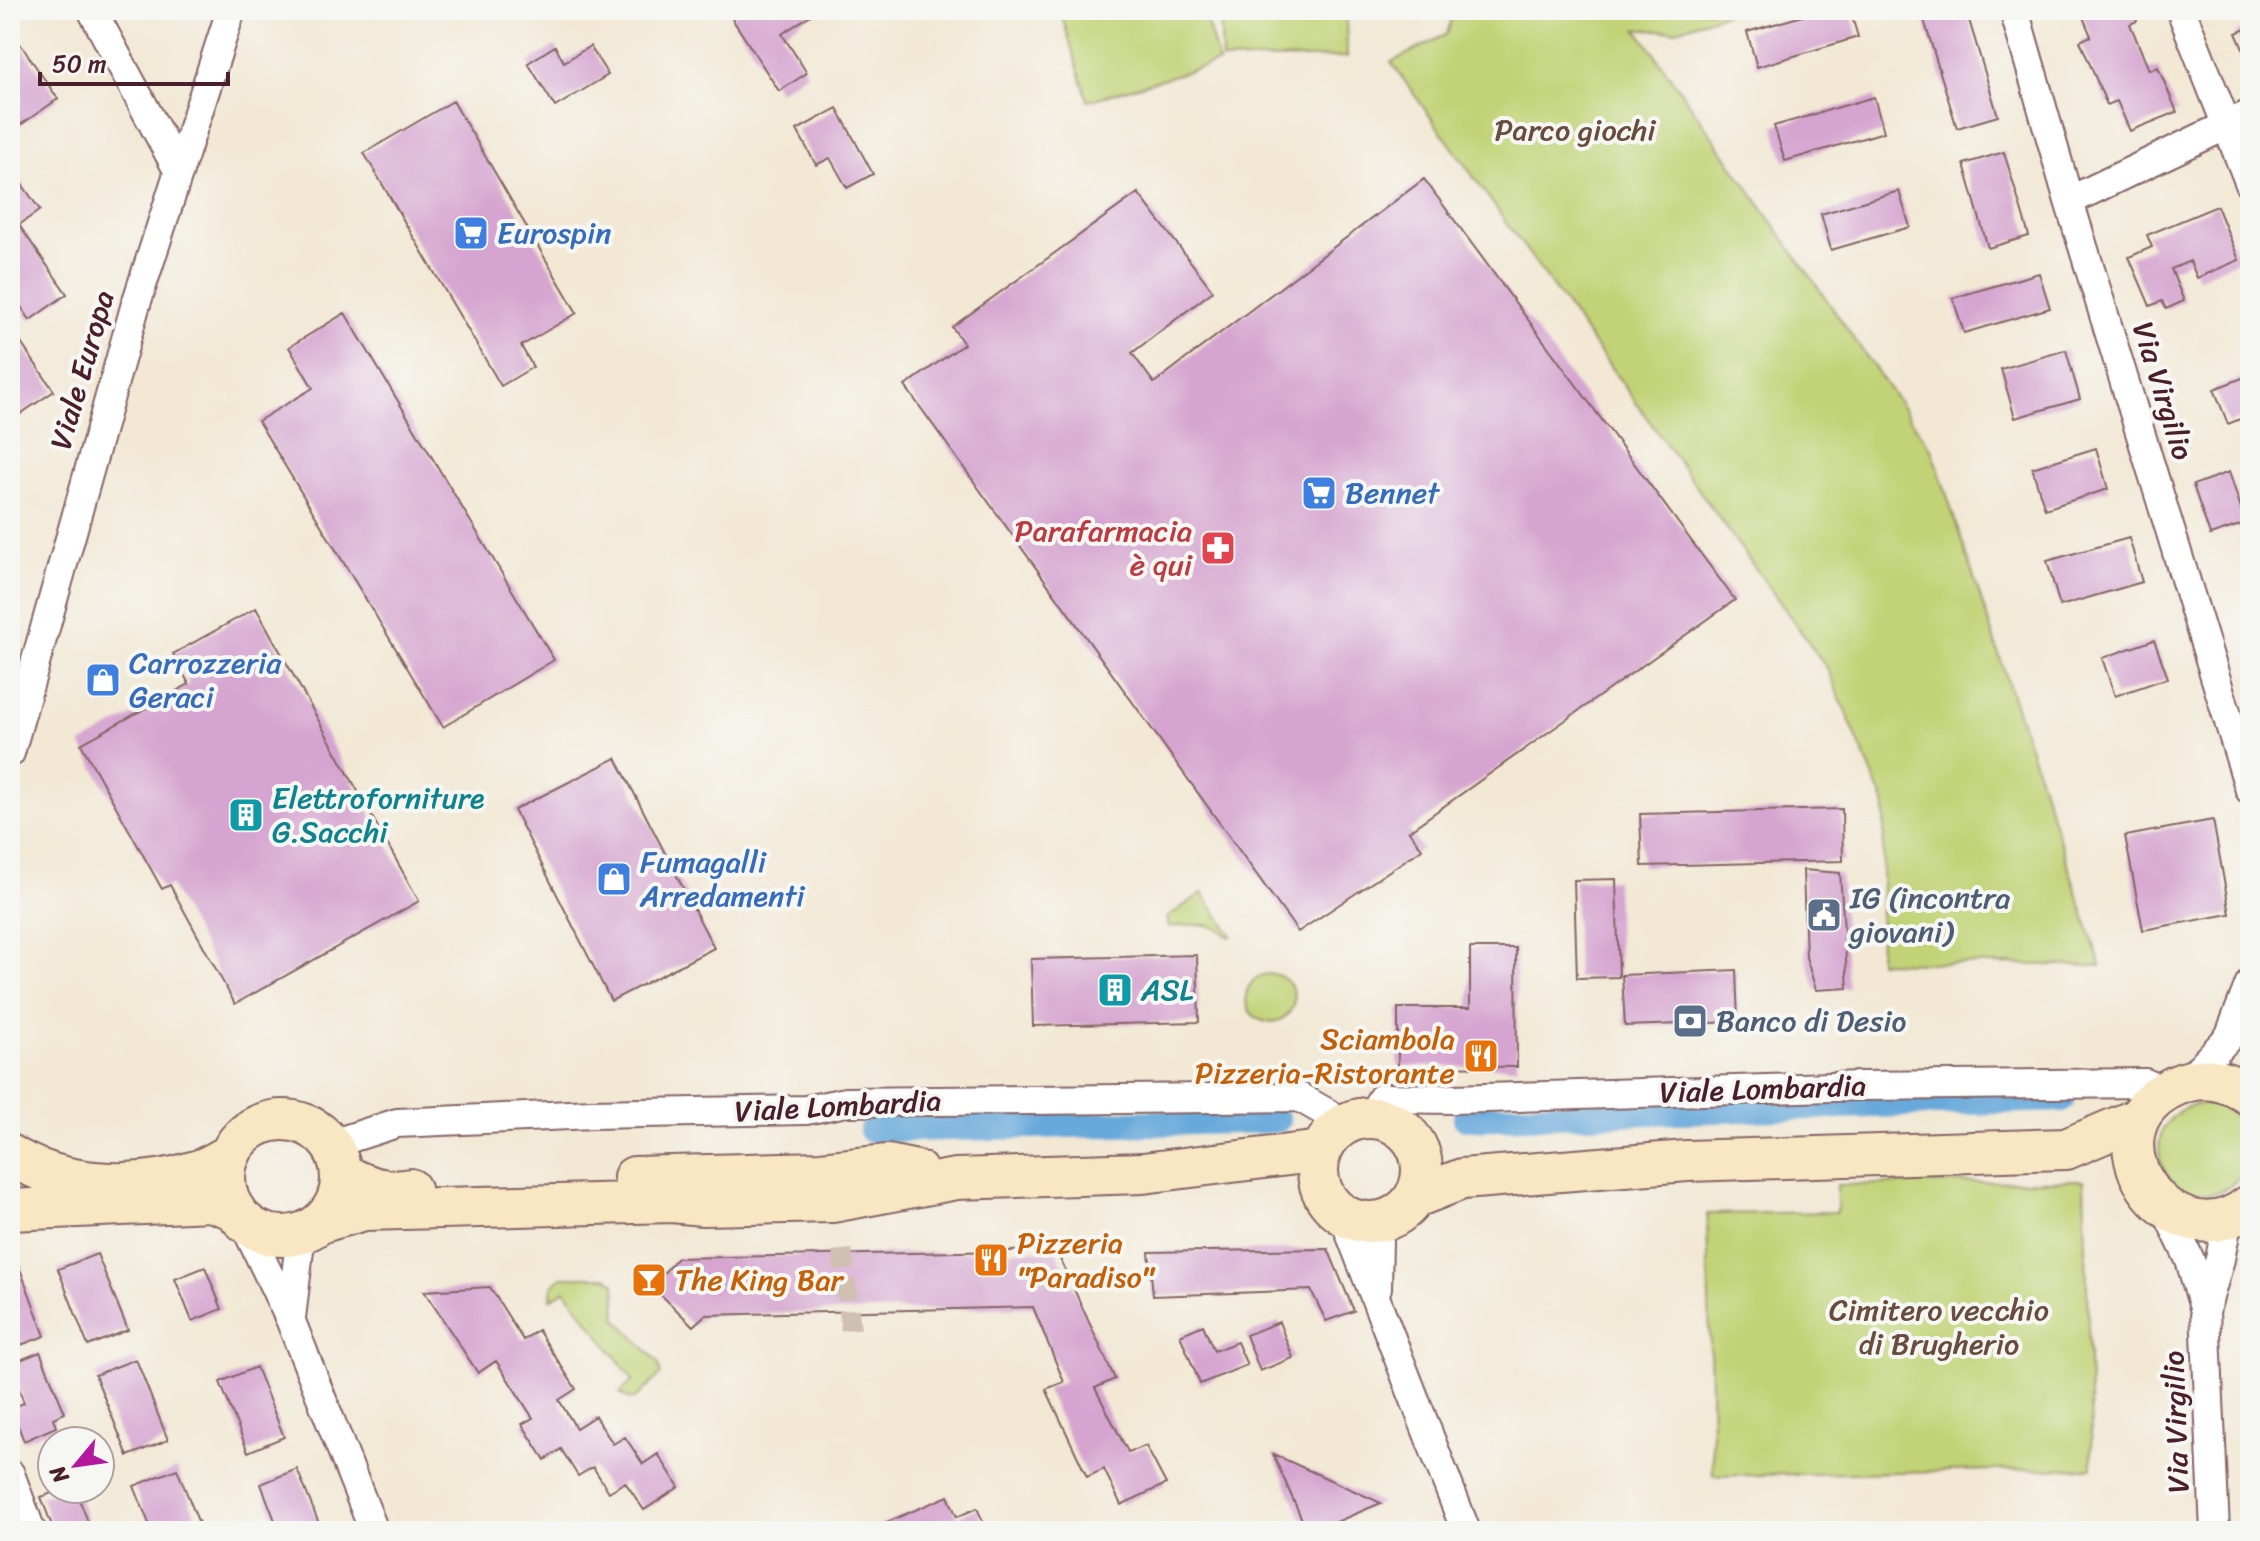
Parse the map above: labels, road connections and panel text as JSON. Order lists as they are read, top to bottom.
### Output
{
  "streets": {
    "main road": ["Viale Lombardia"],
    "street": ["Viale Europa", "Via Virgilio"]
  },
  "parks": ["Parco giochi", "Cimitero vecchio di Brugherio"],
  "places": {
    "supermarket": ["Eurospin", "Bennet"],
    "pharmacy": ["Parafarmacia è qui"],
    "shop": ["Carrozzeria Geraci", "Fumagalli Arredamenti"],
    "building": ["Elettroforniture G.Sacchi", "ASL"],
    "public building": ["IG (incontra giovani)"],
    "bank": ["Banco di Desio"],
    "restaurant": ["Sciambola Pizzeria-Ristorante", "Pizzeria \"Paradiso\""],
    "bar": ["The King Bar"]
  },
  "scale_bar": "50 m",
  "north": "bottom left"
}
